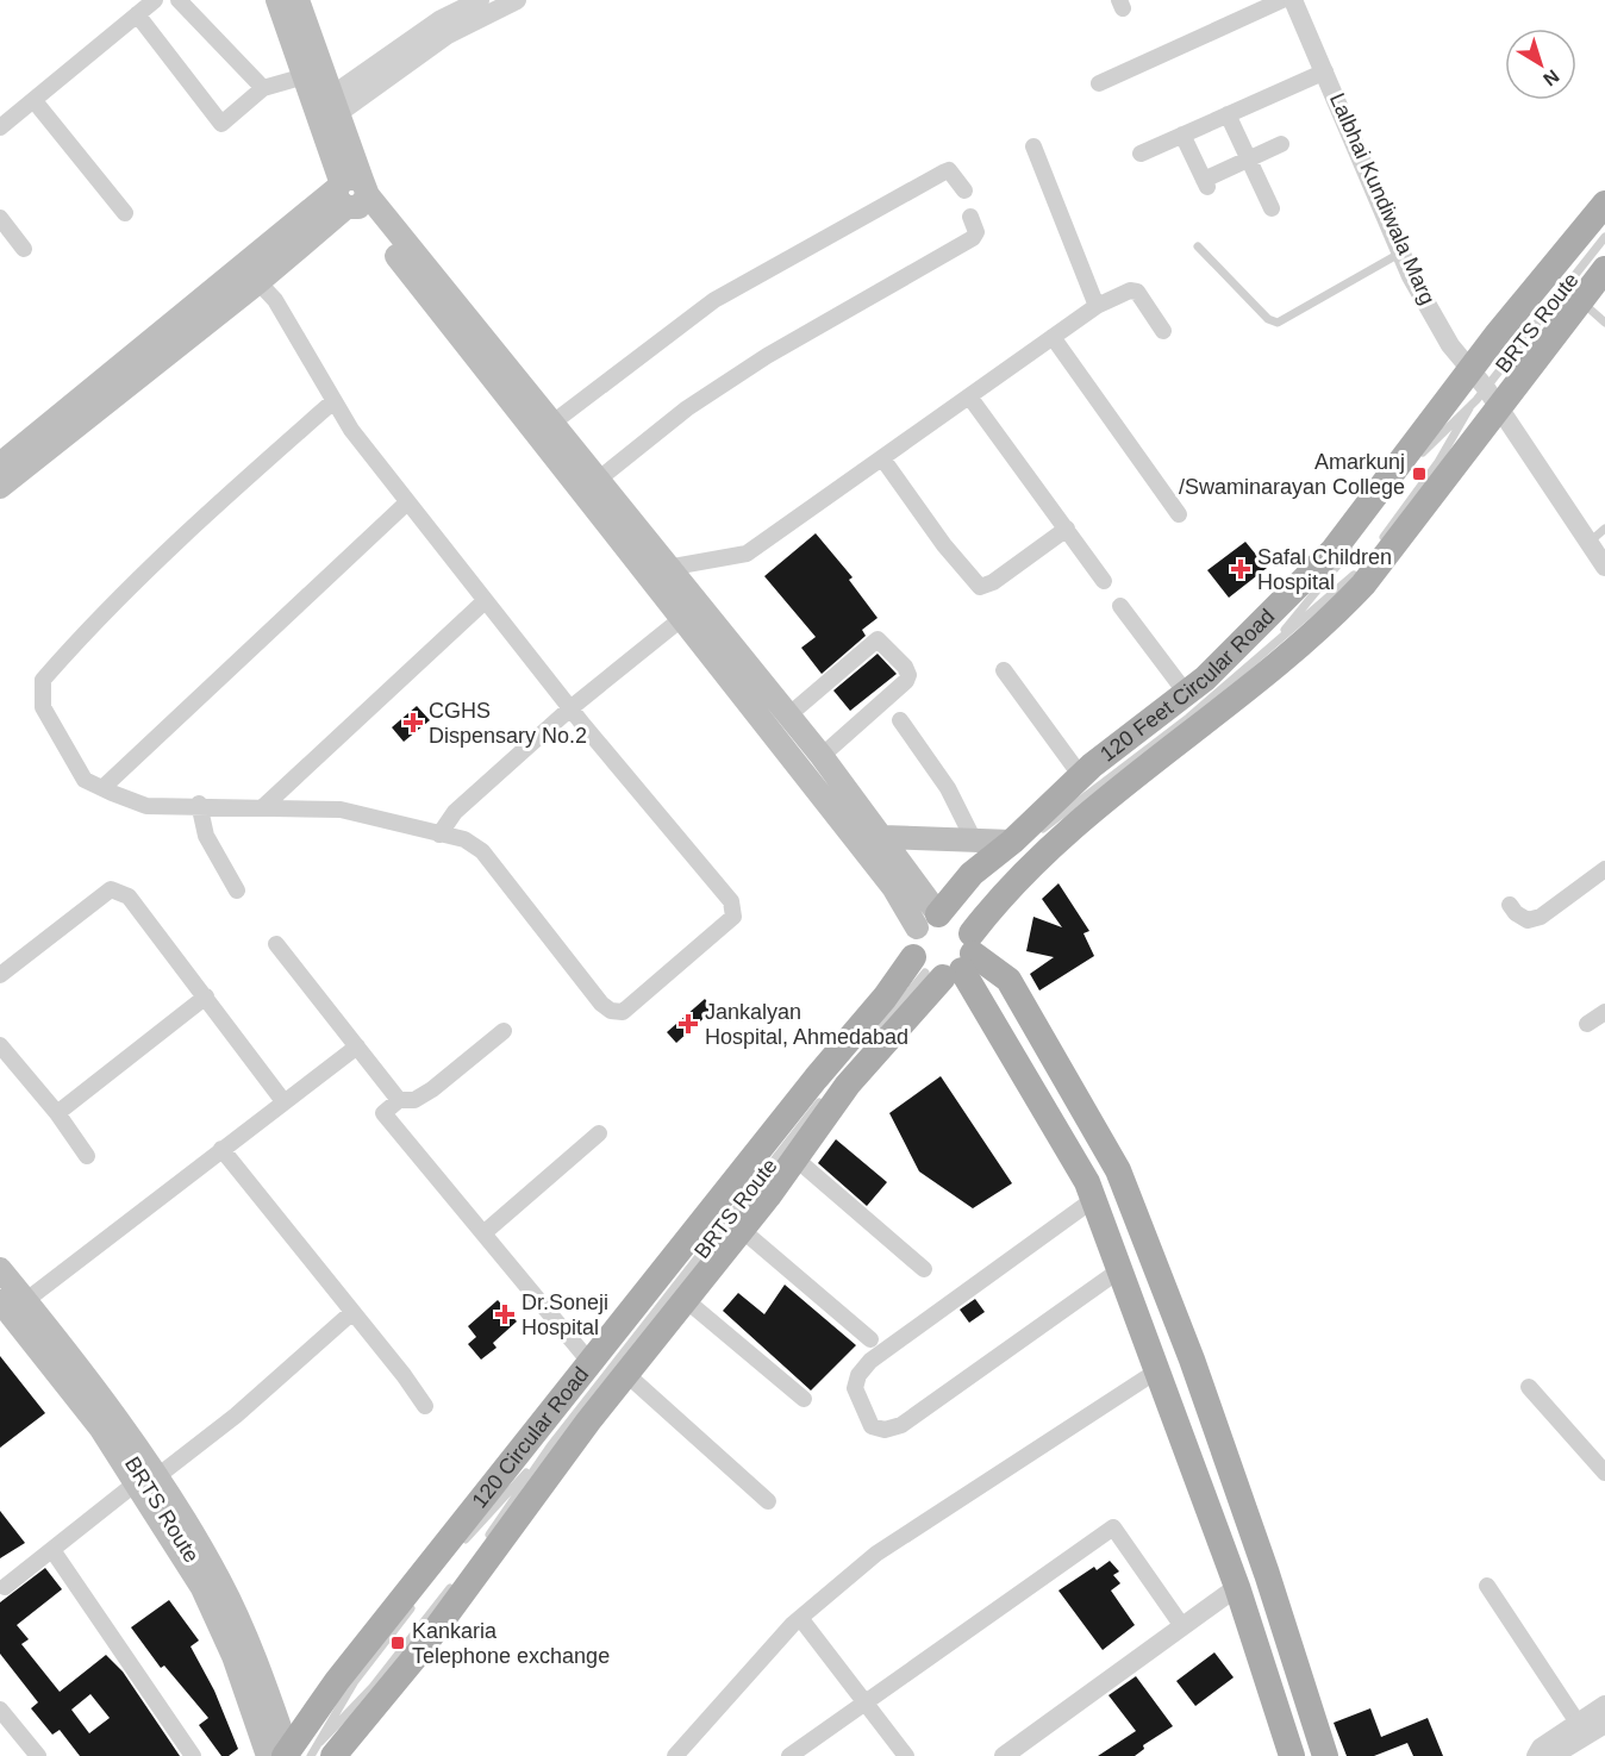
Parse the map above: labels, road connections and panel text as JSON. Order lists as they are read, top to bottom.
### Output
{
  "streets": {
    "main road": ["120 Feet Circular Road", "120 Circular Road"],
    "street": ["Lalbhai Kundiwala Marg"],
    "lane": ["BRTS Route"]
  },
  "crossings": [
    ["Lalbhai Kundiwala Marg", "BRTS Route"],
    ["Lalbhai Kundiwala Marg", "120 Feet Circular Road"],
    ["BRTS Route", "120 Feet Circular Road"],
    ["BRTS Route", "120 Circular Road"],
    ["120 Feet Circular Road", "120 Circular Road"]
  ],
  "places": {
    "transit": ["Amarkunj /Swaminarayan College", "Kankaria Telephone exchange"],
    "health": [
      "Safal Children Hospital",
      "CGHS Dispensary No.2",
      "Jankalyan Hospital, Ahmedabad",
      "Dr.Soneji Hospital"
    ]
  },
  "north": "bottom right"
}
